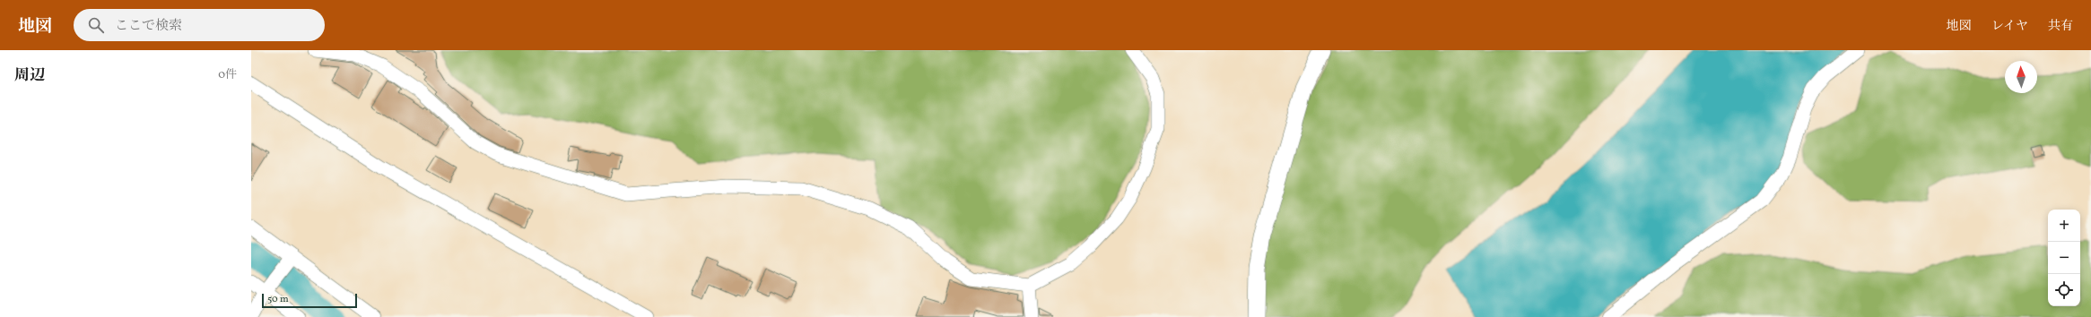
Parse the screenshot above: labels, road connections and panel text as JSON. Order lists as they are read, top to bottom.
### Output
{
  "scale_bar": "50 m",
  "north": "top",
  "page": {
    "header": "地図",
    "search": "ここで検索",
    "nav": ["地図", "レイヤ", "共有"],
    "heading": ["周辺", "0件"],
    "map_buttons": ["+", "−"],
    "scale": "50 m"
  }
}
